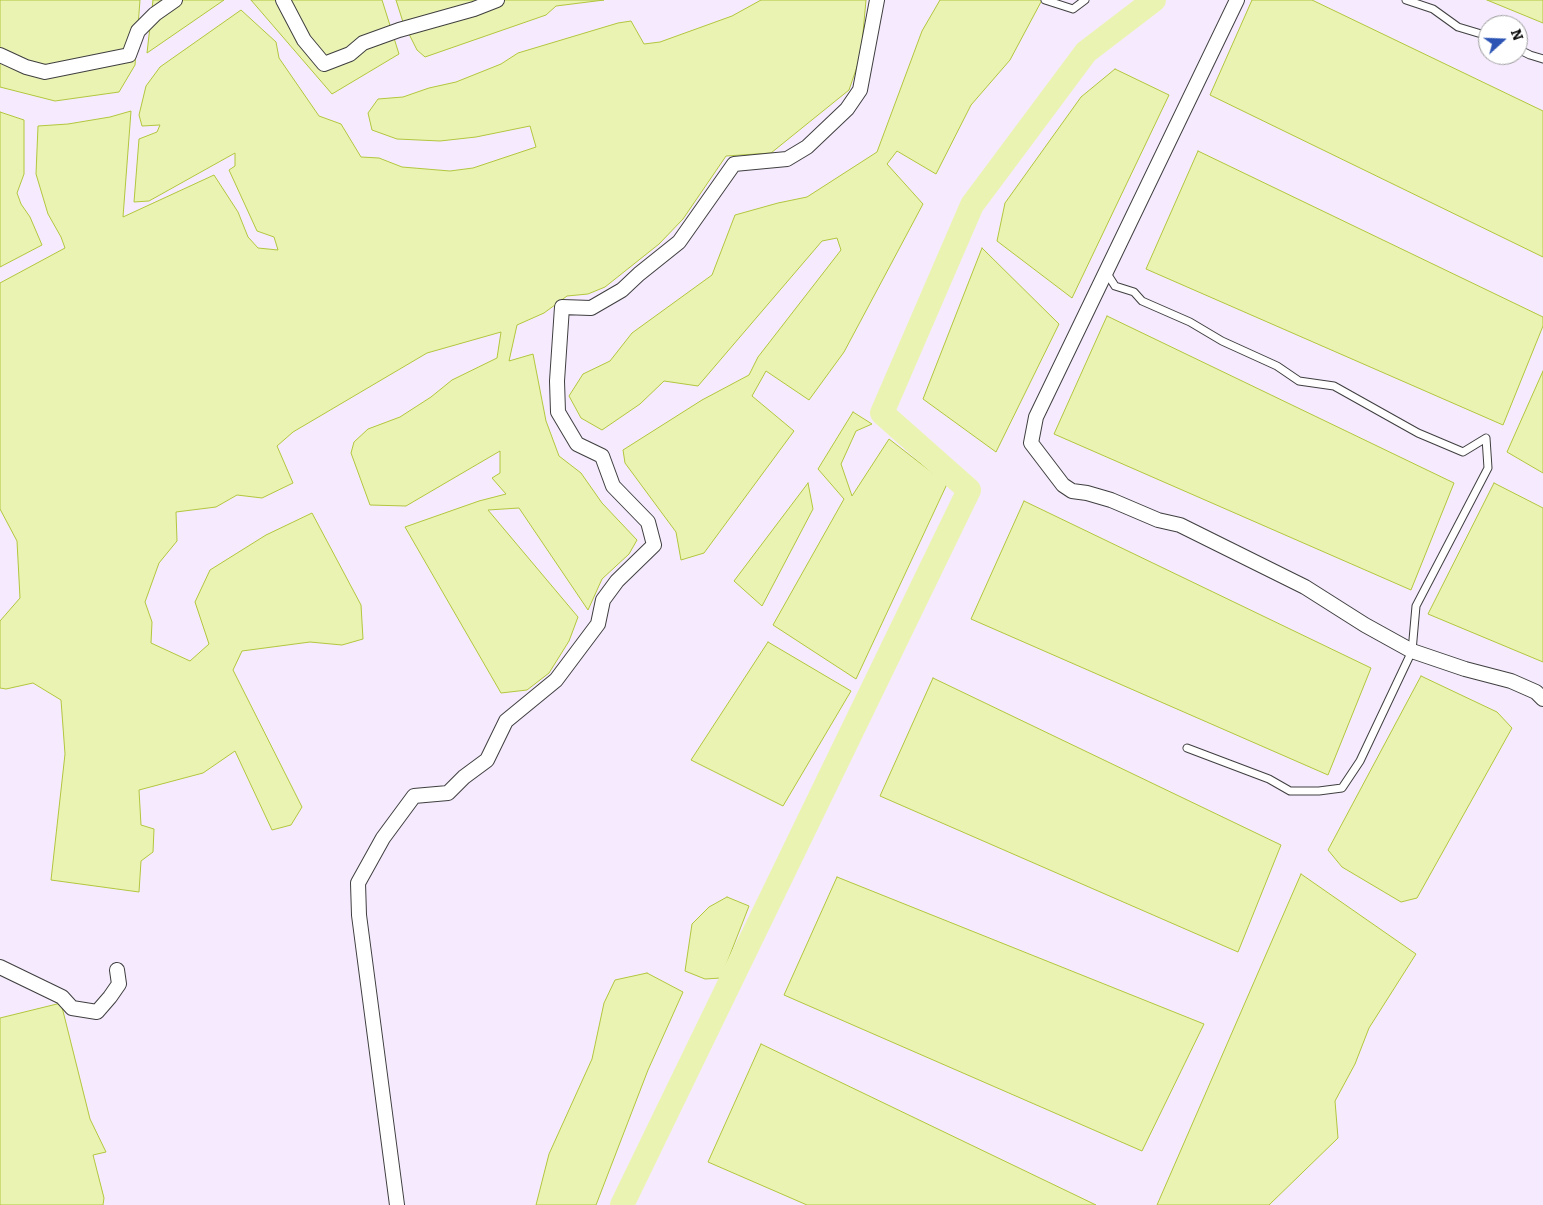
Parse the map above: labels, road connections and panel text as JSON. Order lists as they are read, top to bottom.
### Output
{
  "north": "right"
}
